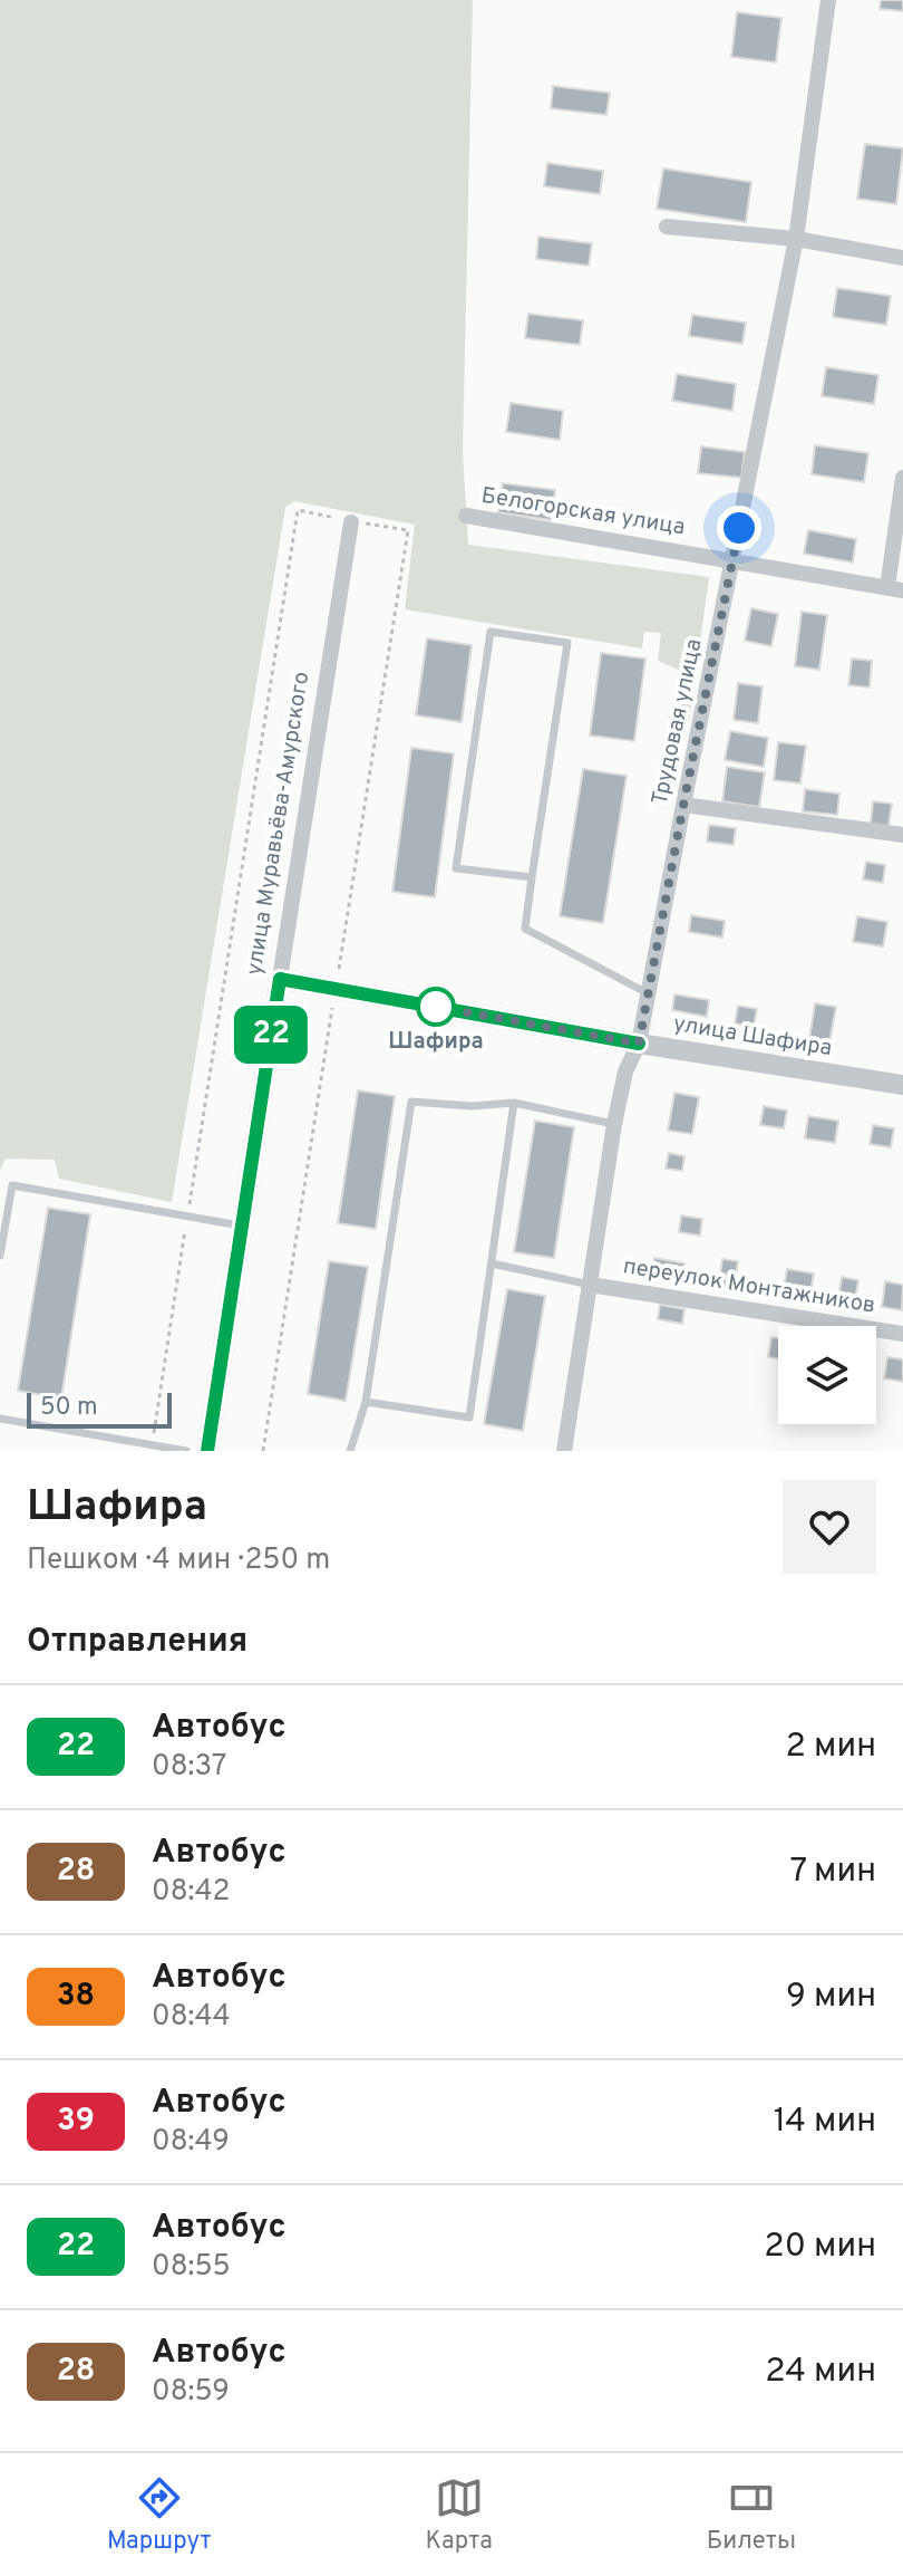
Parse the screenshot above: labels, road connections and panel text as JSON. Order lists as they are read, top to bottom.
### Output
{
  "streets": {
    "street": [
      "Белогорская улица",
      "Трудовая улица",
      "улица Муравьёва-Амурского",
      "улица Шафира",
      "переулок Монтажников"
    ]
  },
  "crossings": [
    ["Белогорская улица", "Трудовая улица"],
    ["Трудовая улица", "улица Шафира"],
    ["Трудовая улица", "переулок Монтажников"],
    ["улица Муравьёва-Амурского", "улица Шафира"]
  ],
  "places": ["Шафира"],
  "lines": ["bus line 22"],
  "scale_bar": "50 m",
  "page": {
    "on_map": "22",
    "scale": "50 m",
    "heading": [
      ["Шафира", "Пешком · 4 мин · 250 m"],
      "Отправления"
    ],
    "list": [
      {
        "mark": "22",
        "name": "Автобус",
        "note": "08:37",
        "value": "2 мин"
      },
      {
        "mark": "28",
        "name": "Автобус",
        "note": "08:42",
        "value": "7 мин"
      },
      {
        "mark": "38",
        "name": "Автобус",
        "note": "08:44",
        "value": "9 мин"
      },
      {
        "mark": "39",
        "name": "Автобус",
        "note": "08:49",
        "value": "14 мин"
      },
      {
        "mark": "22",
        "name": "Автобус",
        "note": "08:55",
        "value": "20 мин"
      },
      {
        "mark": "28",
        "name": "Автобус",
        "note": "08:59",
        "value": "24 мин"
      }
    ],
    "tabs": ["Маршрут", "Карта", "Билеты"]
  }
}
